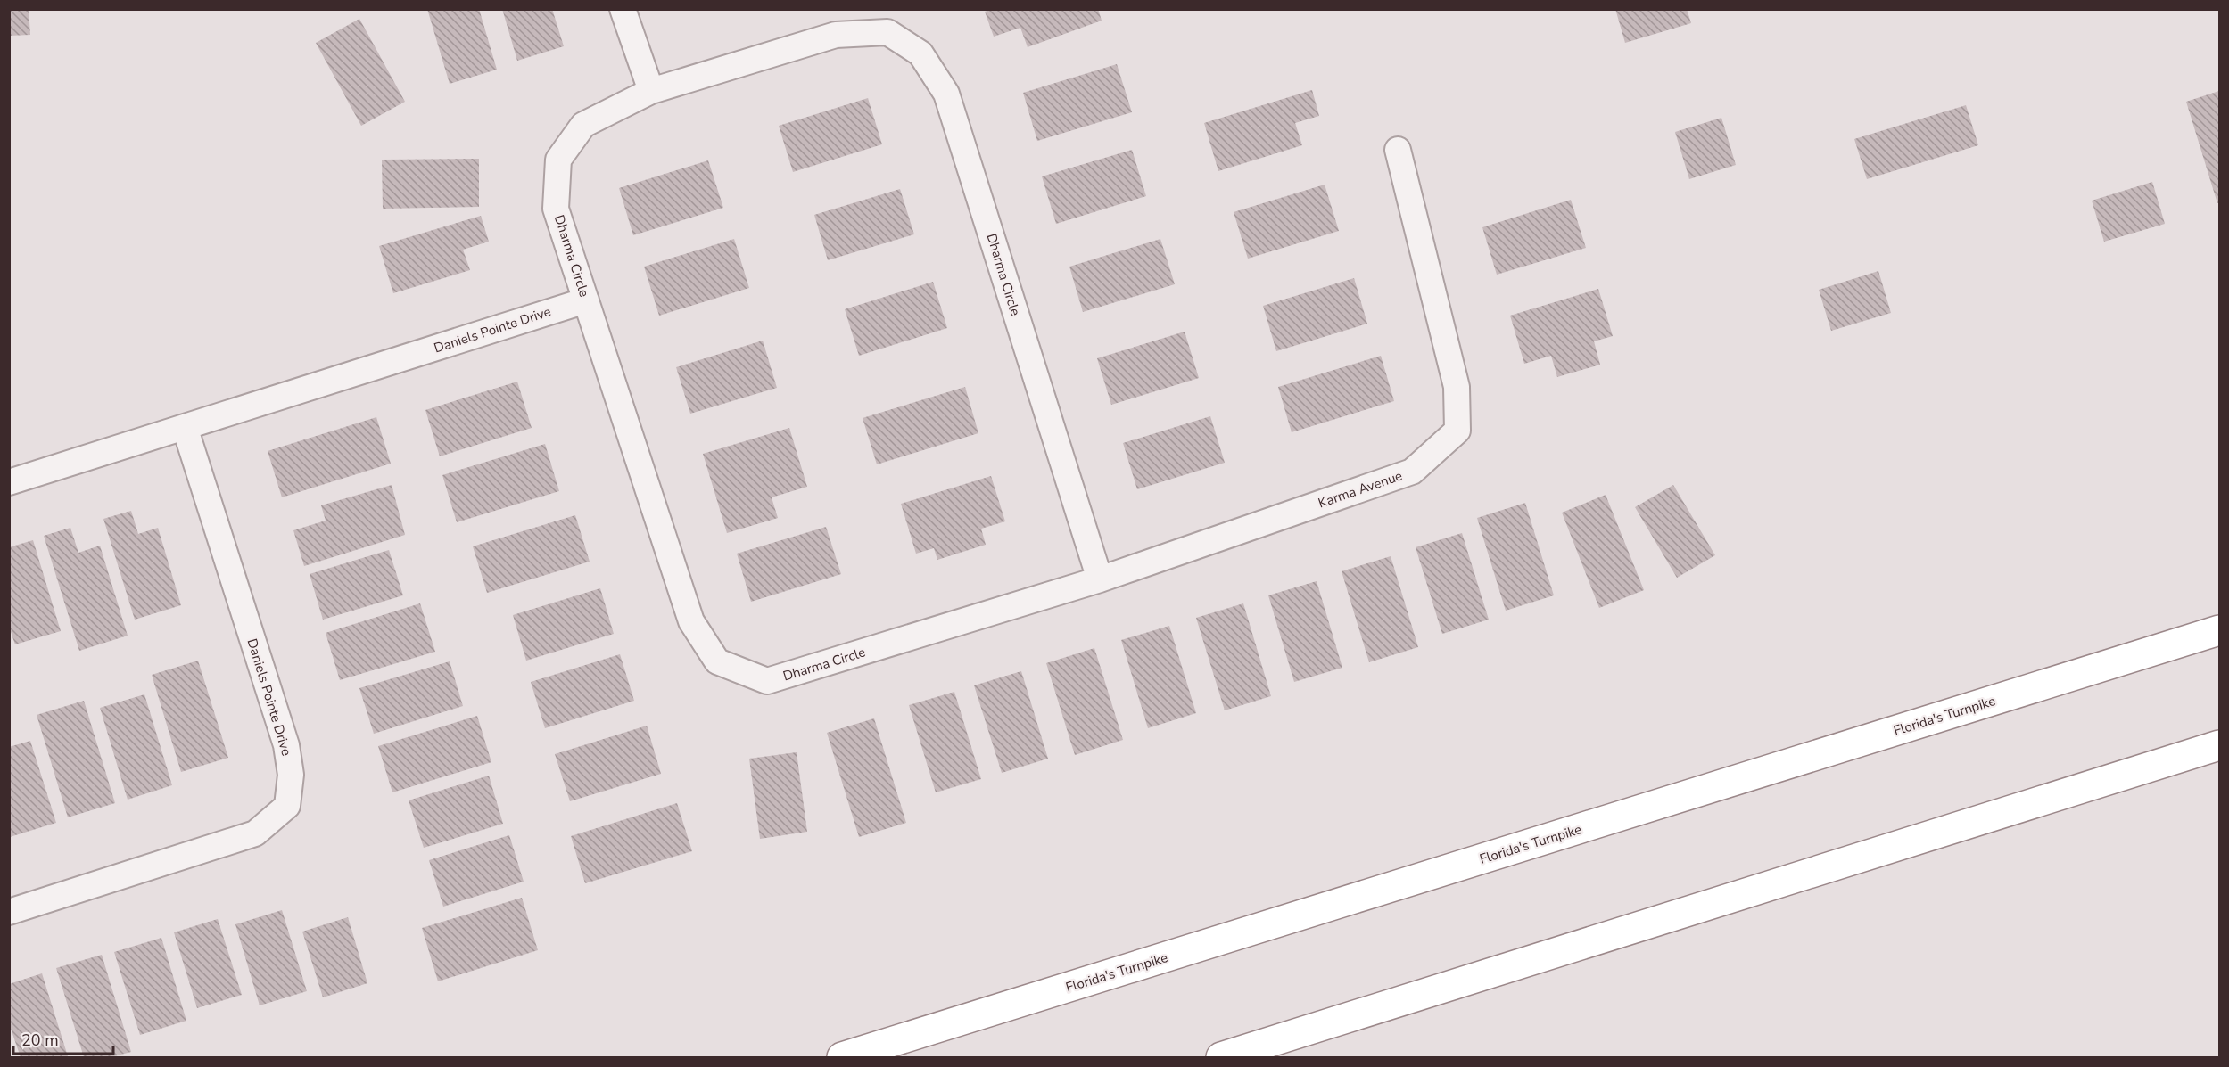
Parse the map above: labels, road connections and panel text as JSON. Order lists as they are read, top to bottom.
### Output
{
  "streets": {
    "highway": ["Florida's Turnpike"],
    "street": ["Dharma Circle", "Daniels Pointe Drive", "Karma Avenue"]
  },
  "crossings": [
    ["Dharma Circle", "Daniels Pointe Drive"],
    ["Dharma Circle", "Karma Avenue"]
  ],
  "scale_bar": "20 m"
}
